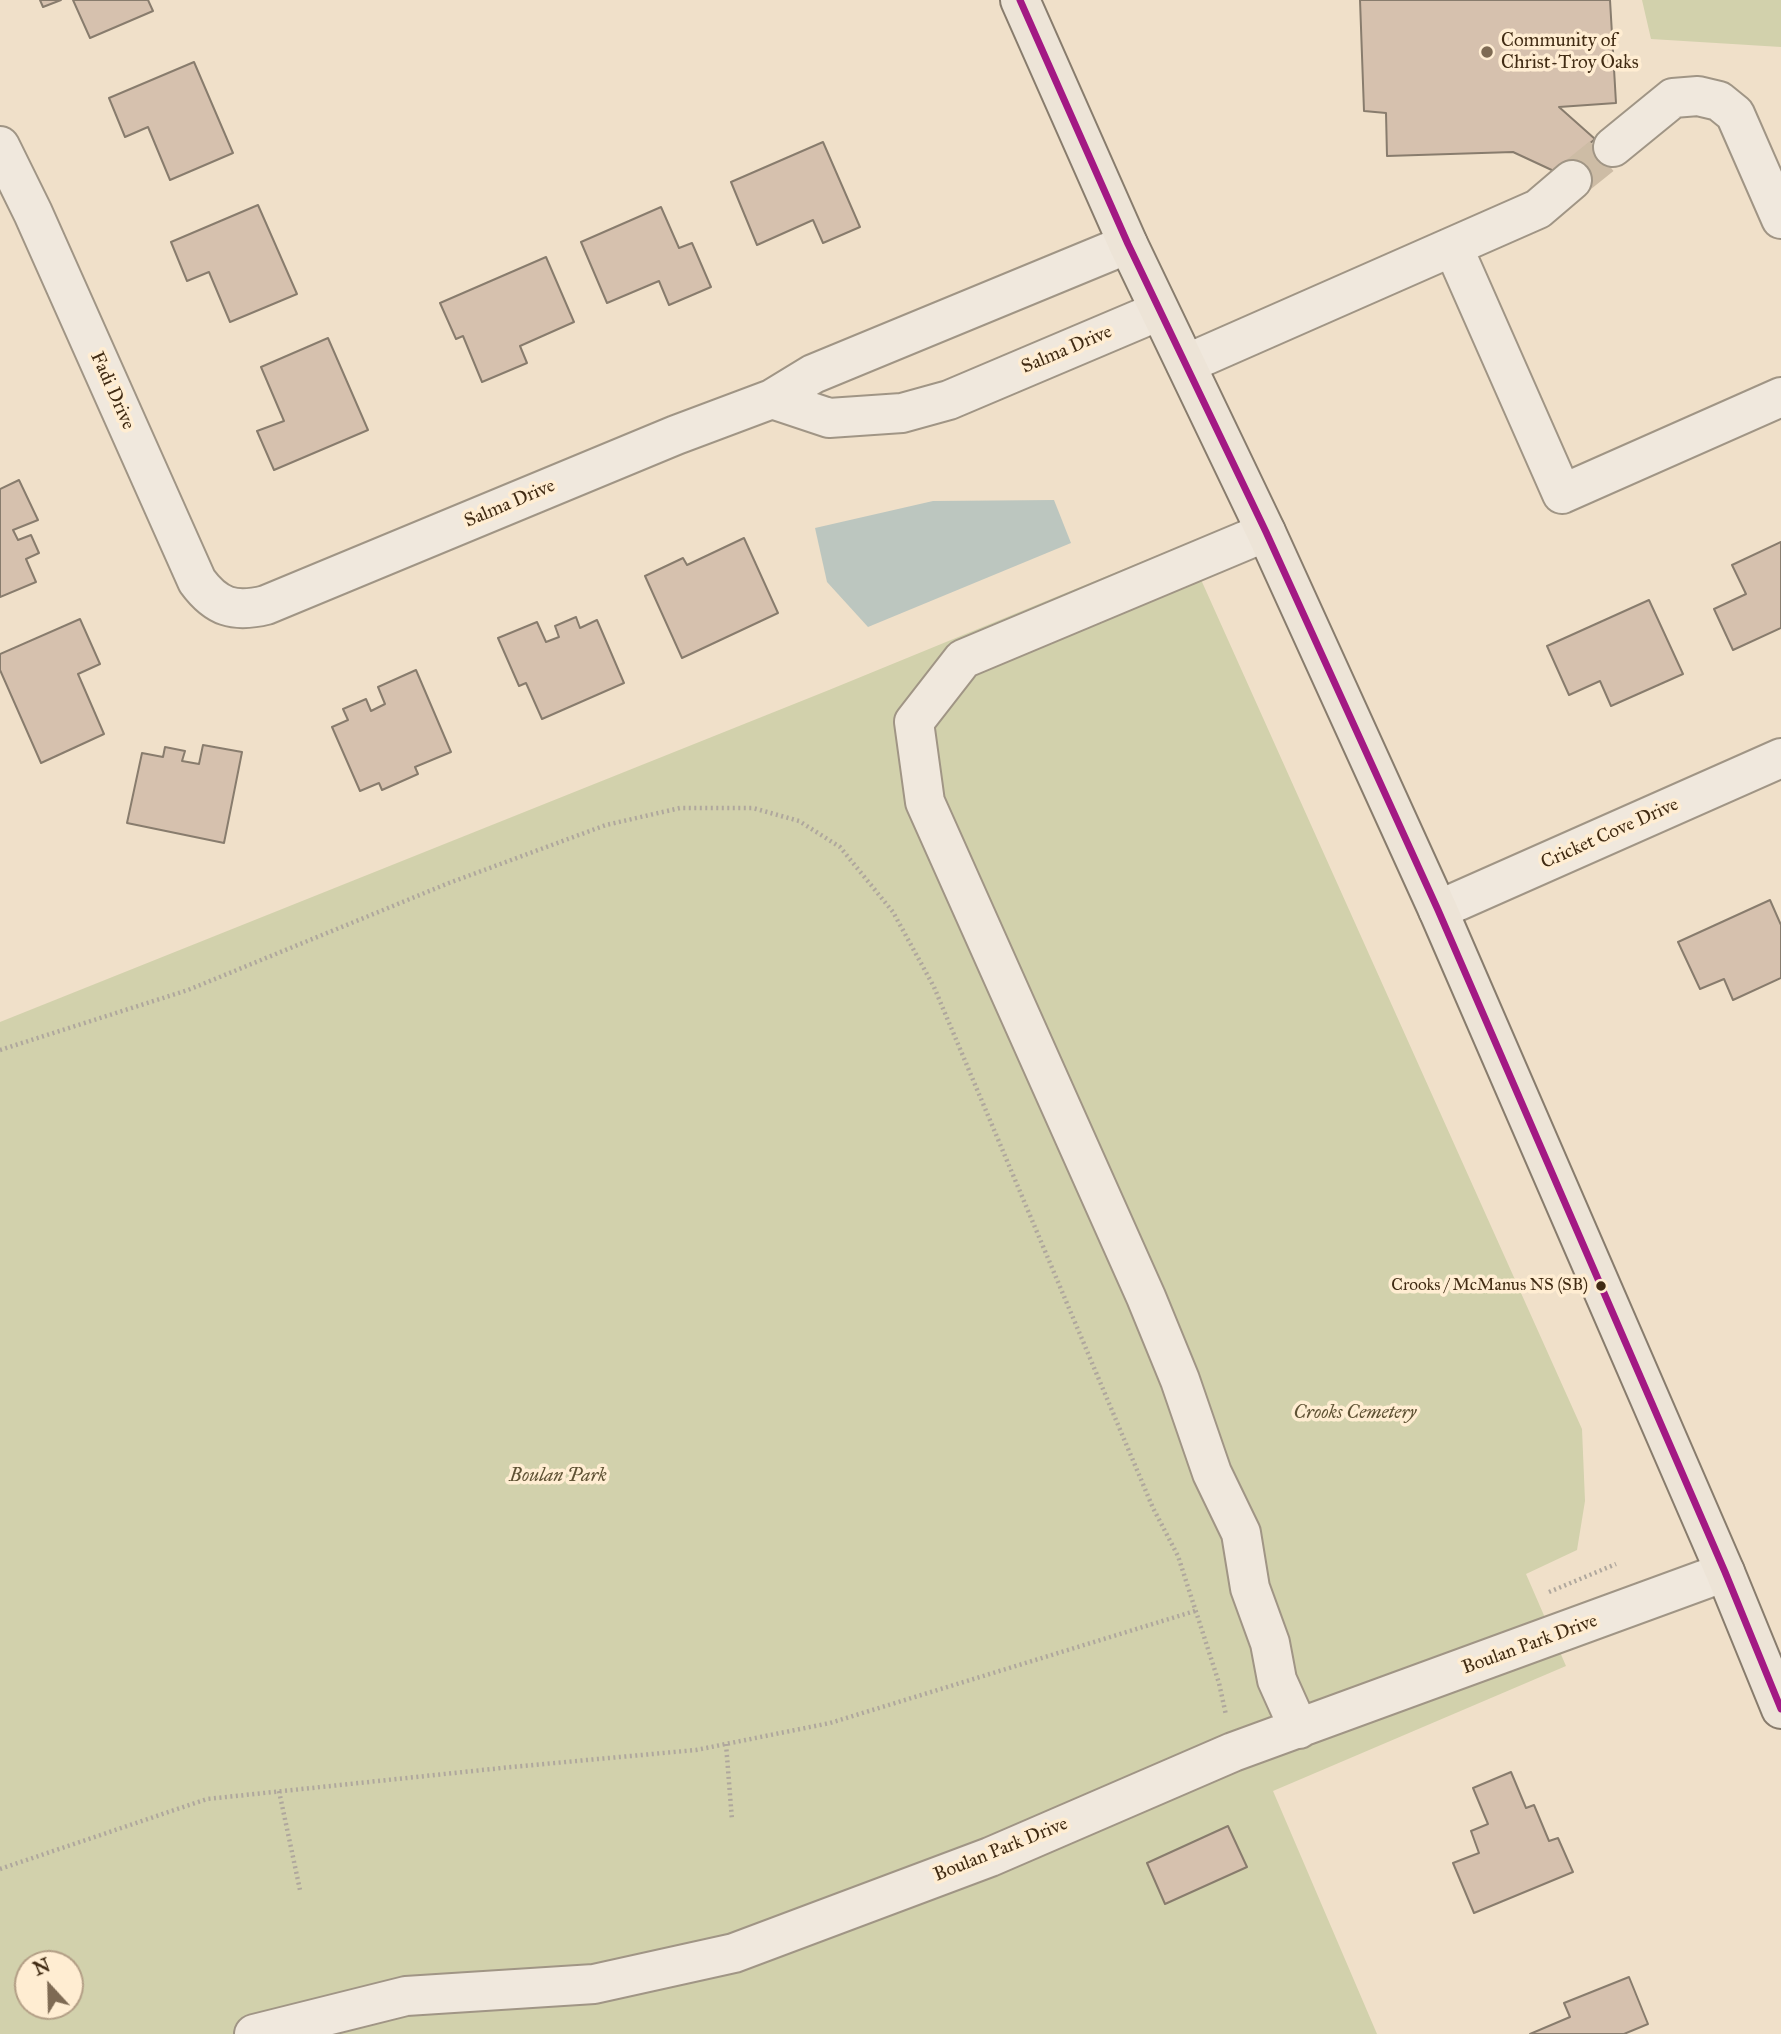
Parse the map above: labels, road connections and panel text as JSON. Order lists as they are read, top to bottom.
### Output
{
  "streets": {
    "street": [
      "Salma Drive",
      "Fadi Drive",
      "Cricket Cove Drive",
      "Boulan Park Drive"
    ]
  },
  "crossings": [
    ["Salma Drive", "Fadi Drive"]
  ],
  "parks": ["Crooks Cemetery", "Boulan Park"],
  "places": ["Community of Christ-Troy Oaks", "Crooks / McManus NS (SB)"],
  "north": "top"
}
